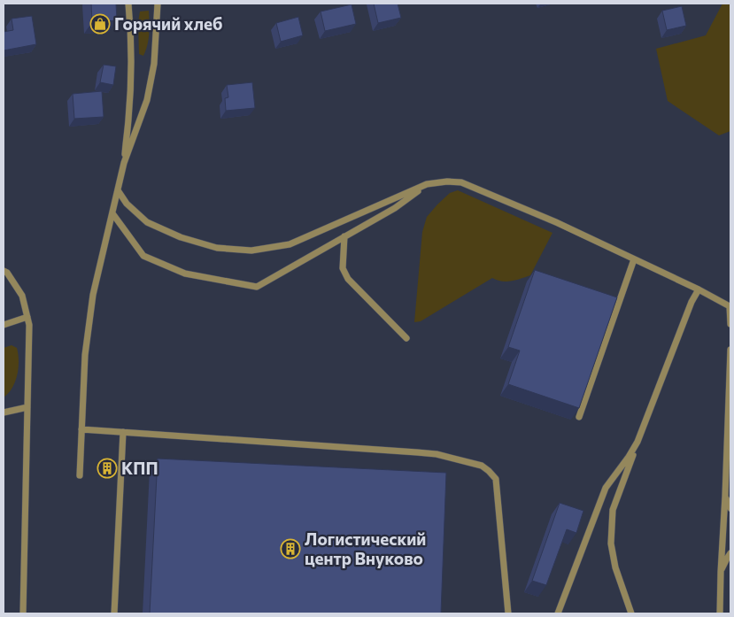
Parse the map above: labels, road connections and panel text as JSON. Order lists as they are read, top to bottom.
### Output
{
  "places": {
    "shop": ["Горячий хлеб"],
    "building": ["КПП", "Логистический центр Внуково"]
  }
}
